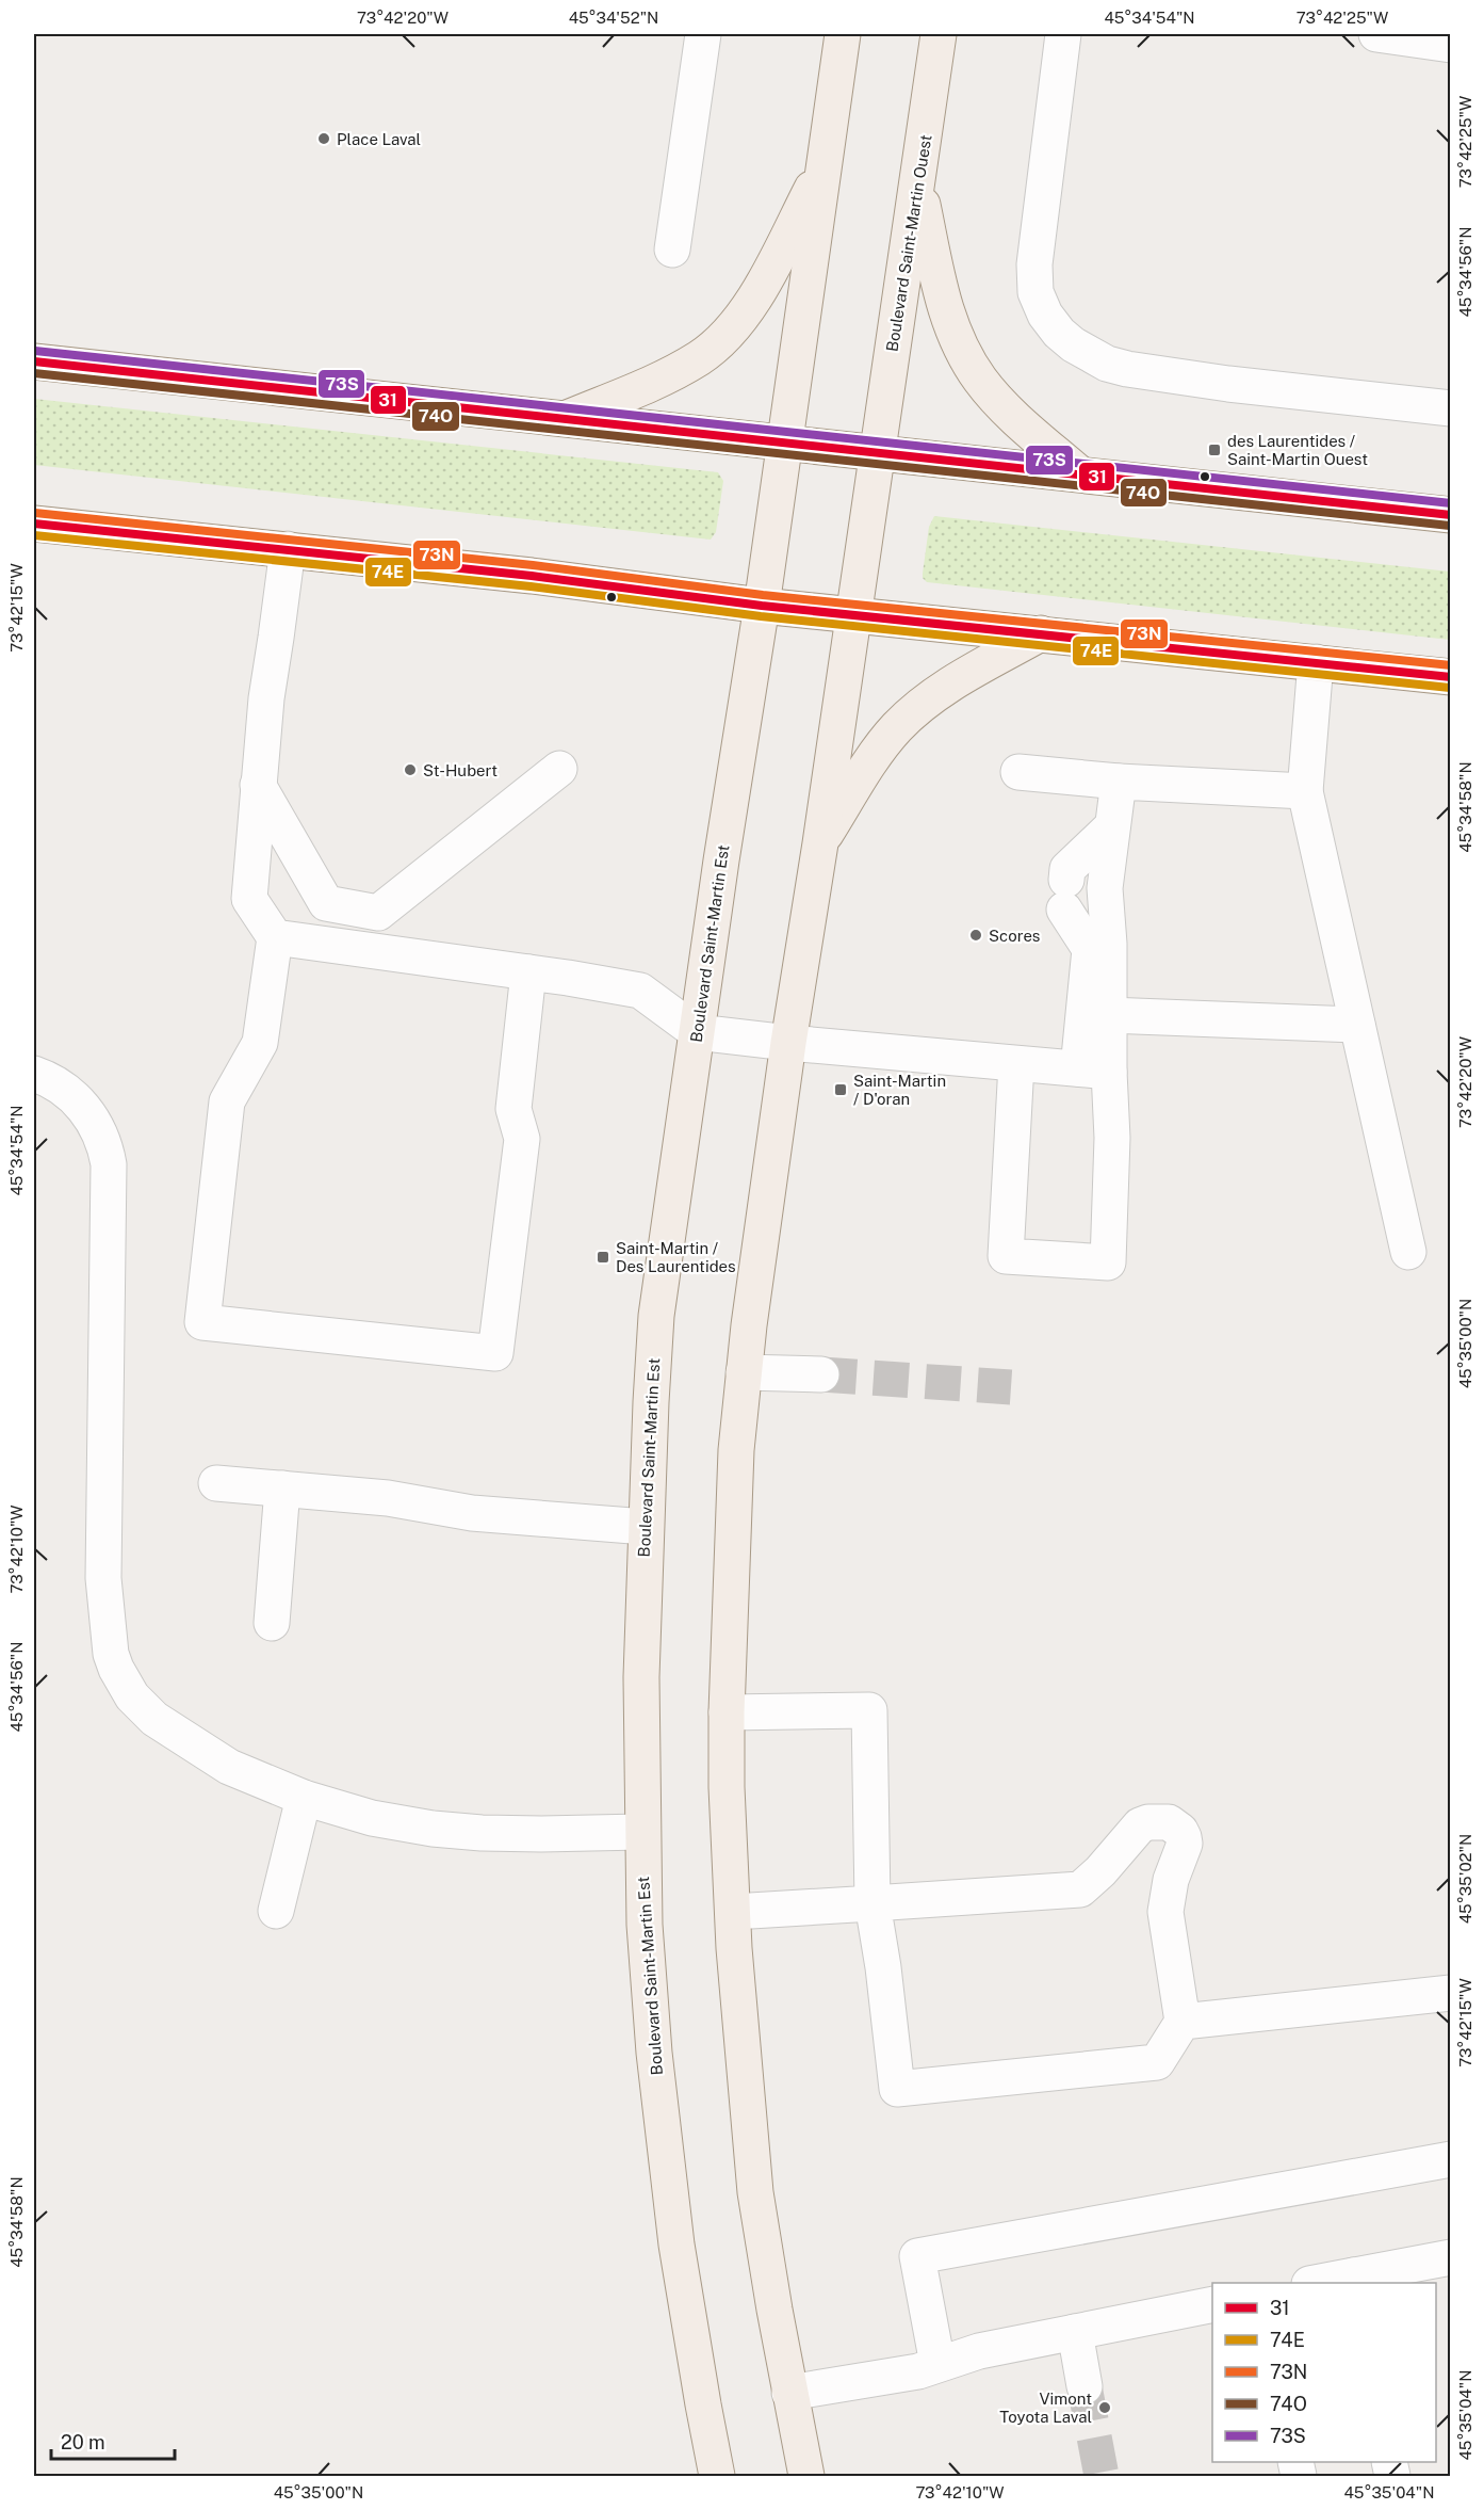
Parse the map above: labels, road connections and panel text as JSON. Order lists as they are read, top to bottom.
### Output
{
  "streets": {
    "main road": ["Boulevard Saint-Martin Ouest", "Boulevard Saint-Martin Est"]
  },
  "places": {
    "other": [
      "Place Laval",
      "St-Hubert",
      "Scores",
      "Vimont Toyota Laval"
    ],
    "transit": ["des Laurentides / Saint-Martin Ouest", "Saint-Martin / D'oran", "Saint-Martin / Des Laurentides"]
  },
  "lines": [
    "transit line 73S",
    "transit line 31",
    "transit line 74O",
    "transit line 73N",
    "transit line 74E"
  ],
  "legend": [
    "31",
    "74E",
    "73N",
    "74O",
    "73S"
  ],
  "scale_bar": "20 m",
  "coordinates": [
    "73°42'20\"W",
    "45°34'52\"N",
    "45°34'54\"N",
    "73°42'25\"W",
    "45°34'56\"N",
    "73°42'15\"W",
    "45°34'58\"N",
    "45°35'00\"N",
    "73°42'10\"W",
    "45°35'02\"N",
    "45°35'04\"N"
  ]
}
